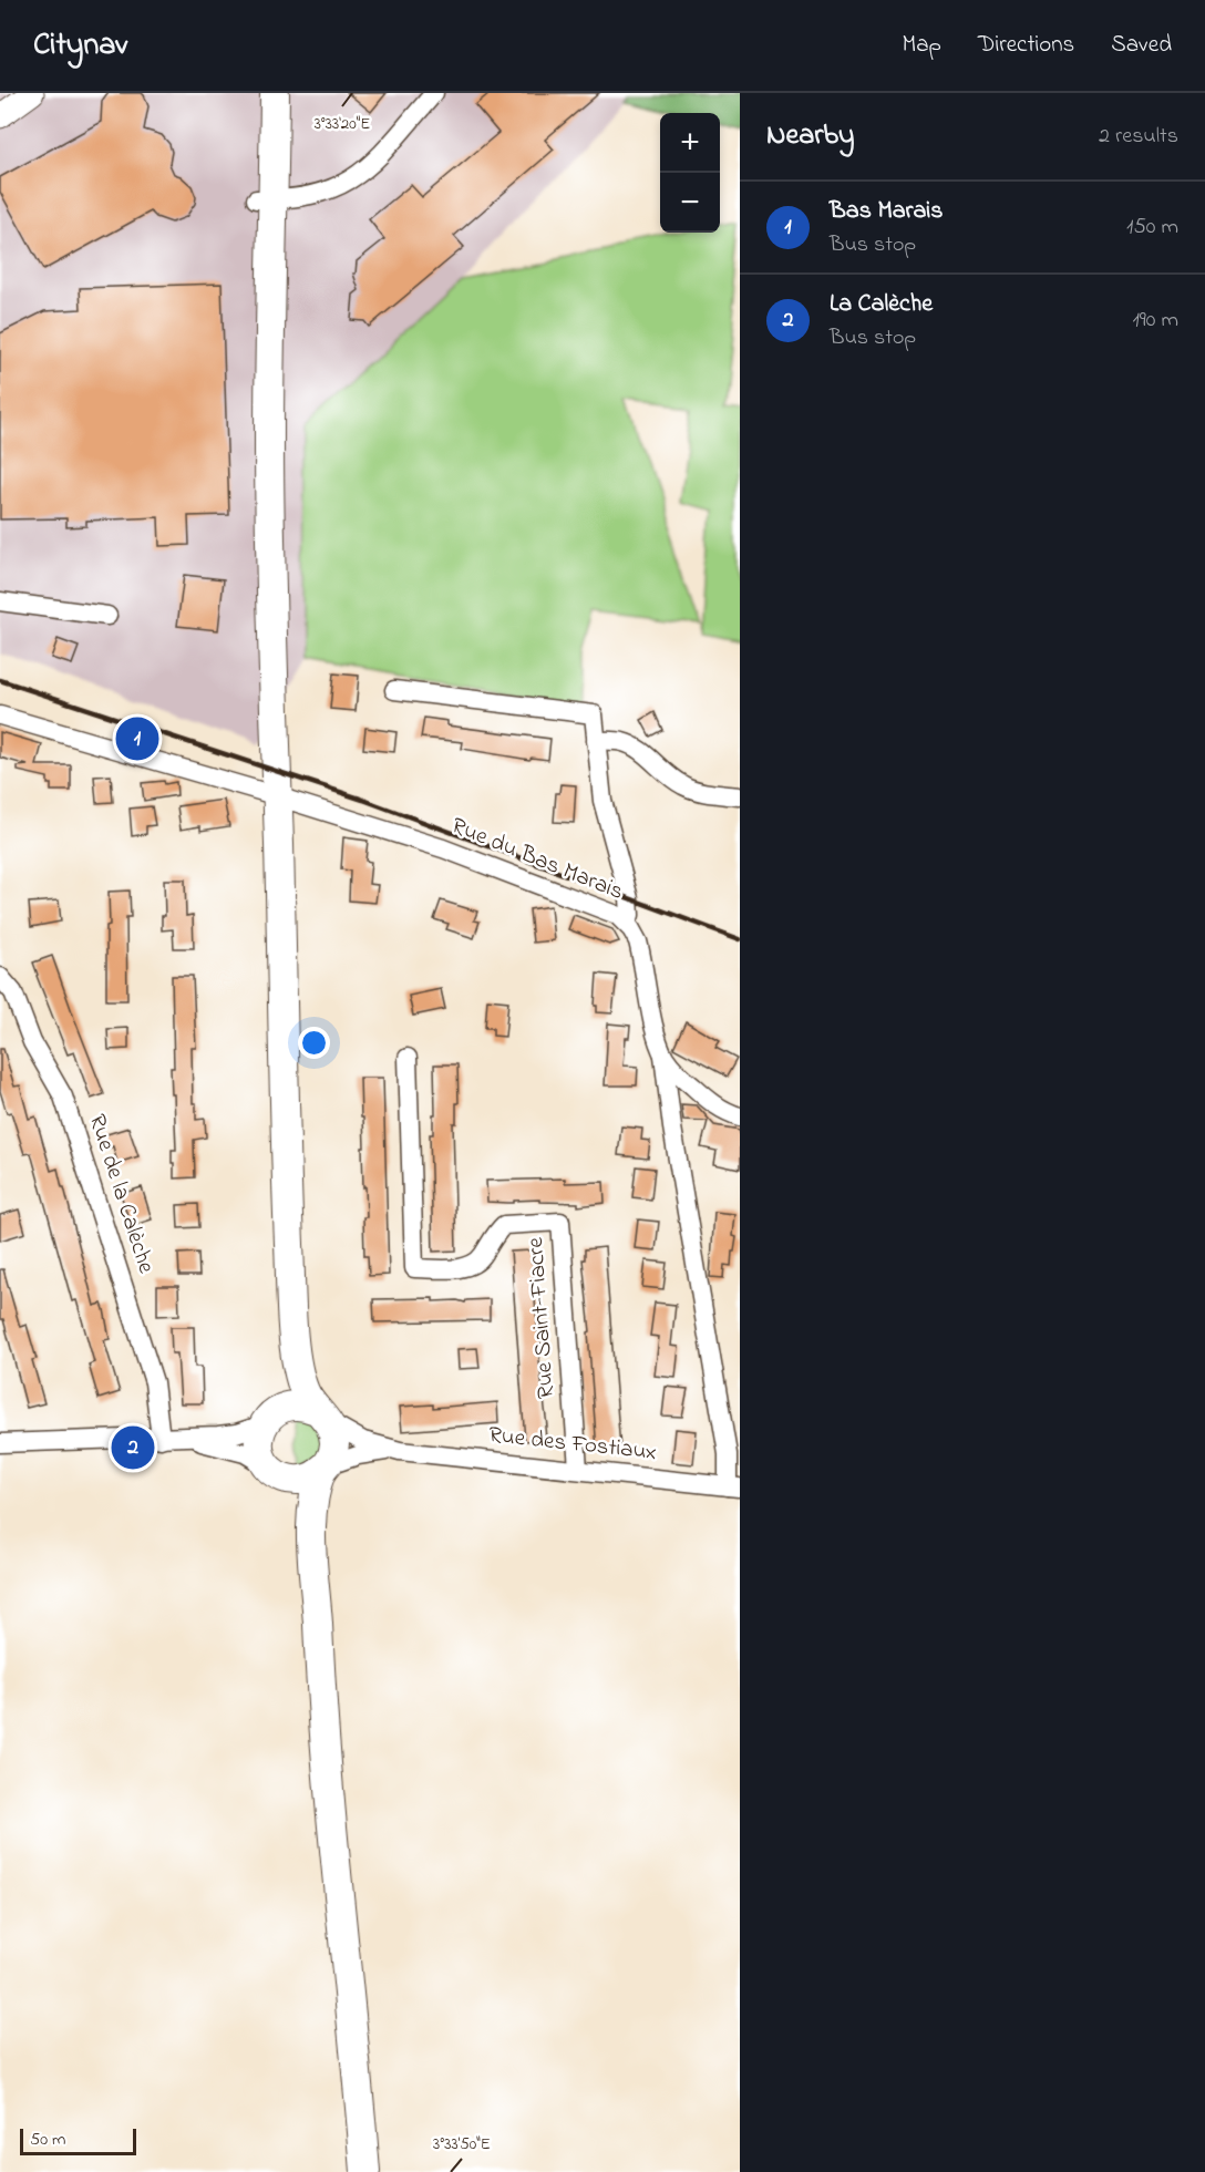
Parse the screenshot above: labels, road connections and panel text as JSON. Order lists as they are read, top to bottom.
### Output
{
  "streets": {
    "street": [
      "Rue du Bas Marais",
      "Rue de la Calèche",
      "Rue Saint-Fiacre",
      "Rue des Fostiaux"
    ]
  },
  "crossings": [
    ["Rue Saint-Fiacre", "Rue des Fostiaux"]
  ],
  "scale_bar": "50 m",
  "page": {
    "header": "Citynav",
    "nav": ["Map", "Directions", "Saved"],
    "heading": ["Nearby", "2 results"],
    "map_buttons": ["+", "−"],
    "list": [
      {
        "mark": "1",
        "name": "Bas Marais",
        "note": "Bus stop",
        "value": "150 m"
      },
      {
        "mark": "2",
        "name": "La Calèche",
        "note": "Bus stop",
        "value": "190 m"
      }
    ],
    "pins": ["1", "2"],
    "scale": "50 m"
  },
  "coordinates": ["3°33'20\"E", "3°33'50\"E"]
}
